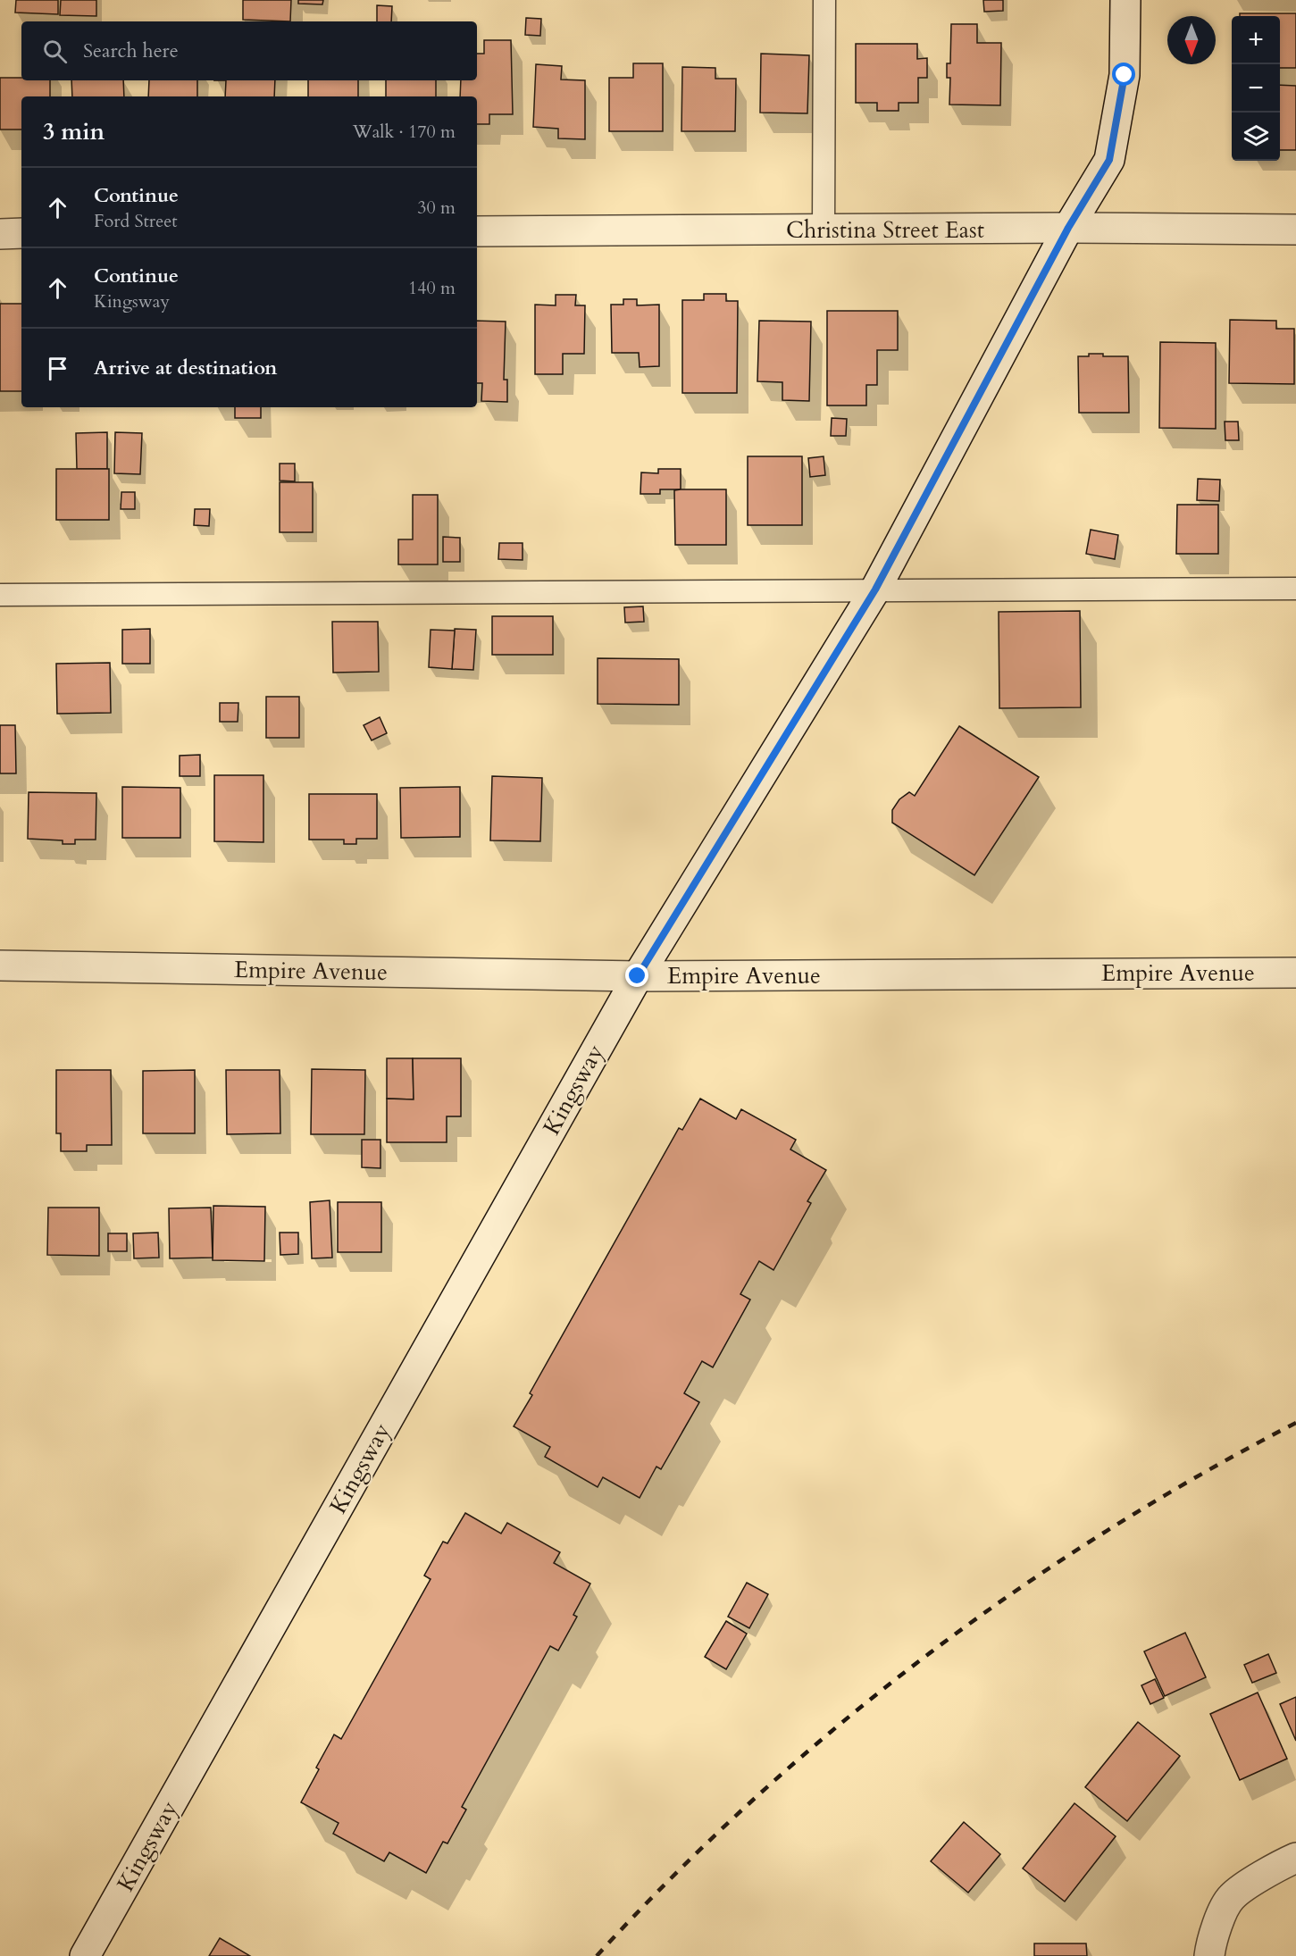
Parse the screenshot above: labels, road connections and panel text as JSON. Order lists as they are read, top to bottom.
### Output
{
  "streets": {
    "street": ["Christina Street East", "Empire Avenue", "Kingsway"]
  },
  "crossings": [
    ["Christina Street East", "Kingsway"],
    ["Empire Avenue", "Kingsway"]
  ],
  "north": "bottom",
  "page": {
    "map_buttons": ["+", "−"],
    "search": "Search here",
    "heading": ["3 min", "Walk · 170 m"],
    "list": [
      ["Continue", "Ford Street", "30 m"],
      ["Continue", "Kingsway", "140 m"],
      "Arrive at destination"
    ]
  }
}
